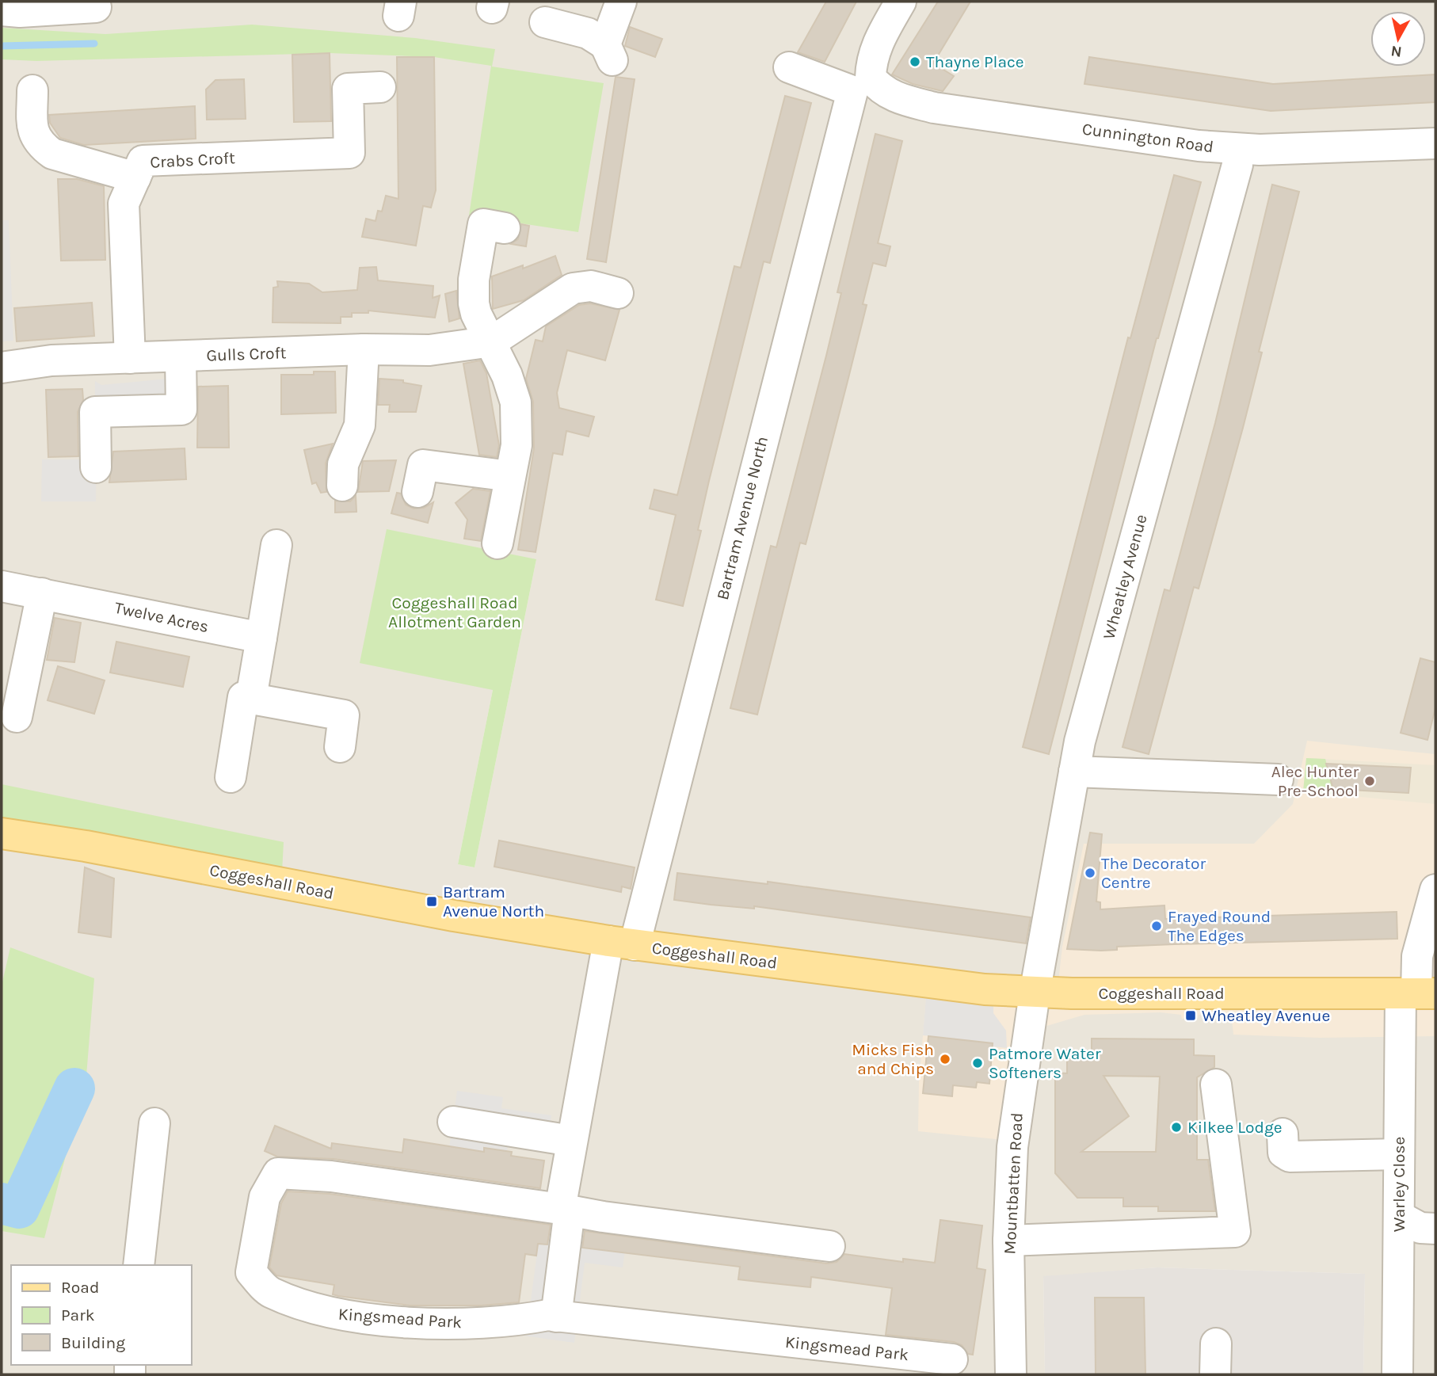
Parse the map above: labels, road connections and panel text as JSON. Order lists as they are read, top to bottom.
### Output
{
  "streets": {
    "main road": ["Coggeshall Road"],
    "street": [
      "Cunnington Road",
      "Crabs Croft",
      "Gulls Croft",
      "Bartram Avenue North",
      "Wheatley Avenue",
      "Twelve Acres",
      "Mountbatten Road",
      "Warley Close",
      "Kingsmead Park"
    ]
  },
  "crossings": [
    ["Cunnington Road", "Bartram Avenue North"],
    ["Crabs Croft", "Gulls Croft"],
    ["Bartram Avenue North", "Coggeshall Road"],
    ["Wheatley Avenue", "Coggeshall Road"],
    ["Wheatley Avenue", "Mountbatten Road"],
    ["Coggeshall Road", "Mountbatten Road"],
    ["Coggeshall Road", "Warley Close"]
  ],
  "parks": ["Coggeshall Road Allotment Garden"],
  "places": {
    "other": [
      "Thayne Place",
      "Alec Hunter Pre-School",
      "The Decorator Centre",
      "Frayed Round The Edges",
      "Micks Fish and Chips",
      "Patmore Water Softeners",
      "Kilkee Lodge"
    ],
    "transit": ["Bartram Avenue North", "Wheatley Avenue"]
  },
  "legend": ["Road", "Park", "Building"],
  "north": "bottom"
}
